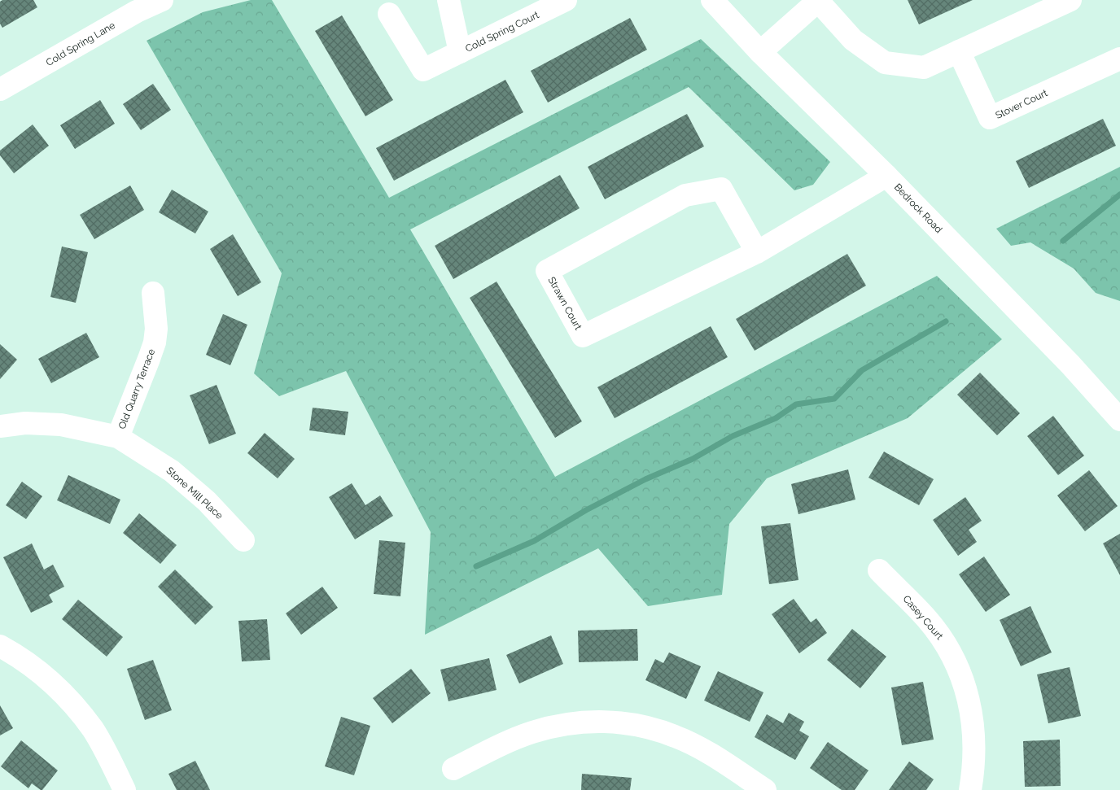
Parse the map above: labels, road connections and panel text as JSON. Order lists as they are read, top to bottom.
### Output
{
  "streets": {
    "street": [
      "Cold Spring Court",
      "Cold Spring Lane",
      "Stover Court",
      "Bedrock Road",
      "Strawn Court",
      "Old Quarry Terrace",
      "Stone Mill Place",
      "Casey Court"
    ]
  },
  "crossings": [
    ["Bedrock Road", "Strawn Court"],
    ["Old Quarry Terrace", "Stone Mill Place"]
  ]
}
